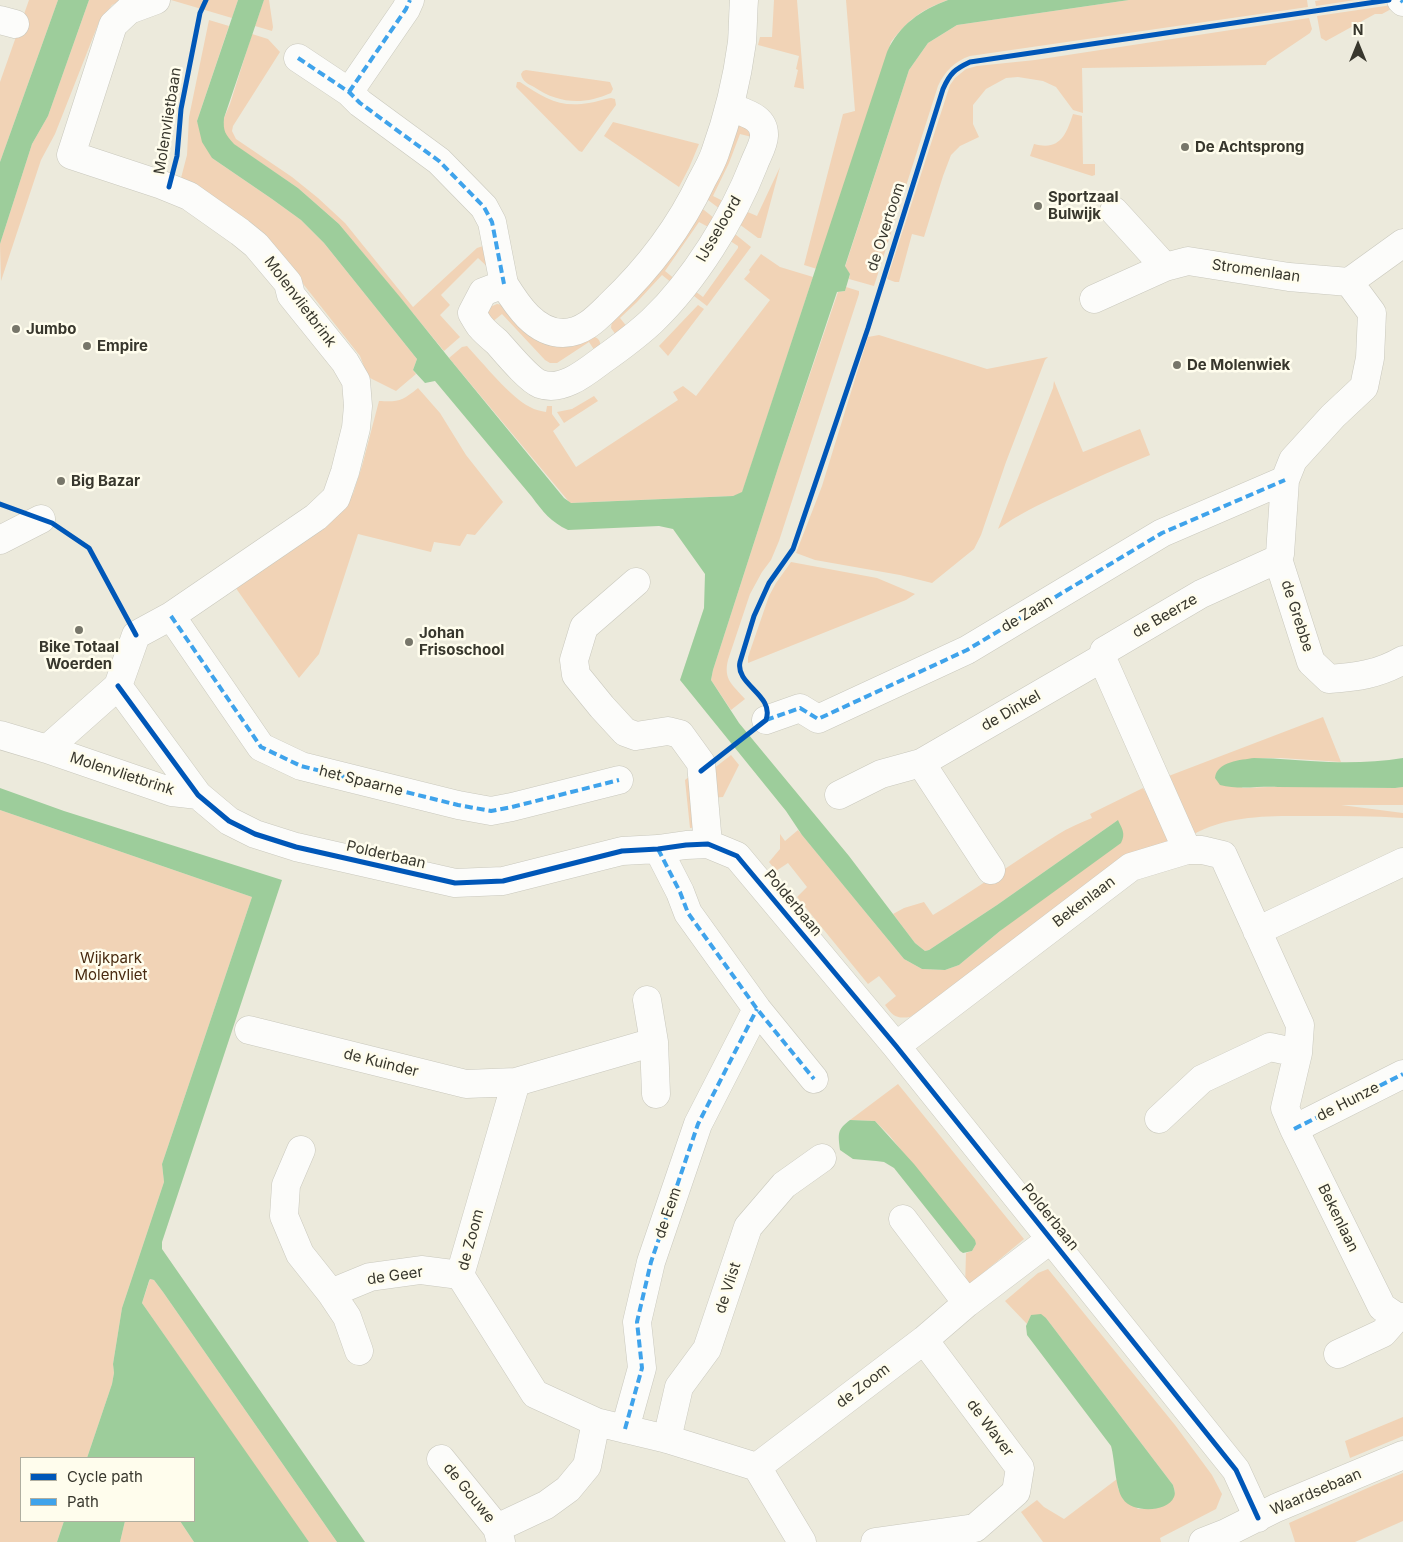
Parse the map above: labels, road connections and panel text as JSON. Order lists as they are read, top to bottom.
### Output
{
  "streets": {
    "street": [
      "IJsseloord",
      "Stromenlaan",
      "Molenvlietbrink",
      "de Zaan",
      "de Beerze",
      "de Grebbe",
      "de Dinkel",
      "het Spaarne",
      "Polderbaan",
      "Bekenlaan",
      "de Kuinder",
      "de Hunze",
      "de Eem",
      "de Zoom",
      "de Geer",
      "de Vlist",
      "de Waver",
      "Waardsebaan",
      "de Gouwe"
    ],
    "cycle path": ["Molenvlietbaan", "de Overtoom"]
  },
  "crossings": [
    ["Molenvlietbrink", "het Spaarne"],
    ["Molenvlietbrink", "Polderbaan"],
    ["de Beerze", "de Grebbe"],
    ["de Beerze", "de Dinkel"],
    ["Polderbaan", "Bekenlaan"],
    ["Polderbaan", "de Zoom"],
    ["Polderbaan", "Waardsebaan"],
    ["Bekenlaan", "de Hunze"],
    ["de Kuinder", "de Zoom"],
    ["de Eem", "de Zoom"],
    ["de Zoom", "de Geer"],
    ["de Zoom", "de Vlist"],
    ["de Zoom", "de Waver"],
    ["de Zoom", "de Gouwe"]
  ],
  "parks": ["Wijkpark Molenvliet"],
  "places": [
    "De Achtsprong",
    "Sportzaal Bulwijk",
    "Jumbo",
    "Empire",
    "De Molenwiek",
    "Big Bazar",
    "Bike Totaal Woerden",
    "Johan Frisoschool"
  ],
  "legend": ["Cycle path", "Path"],
  "north": "top"
}
